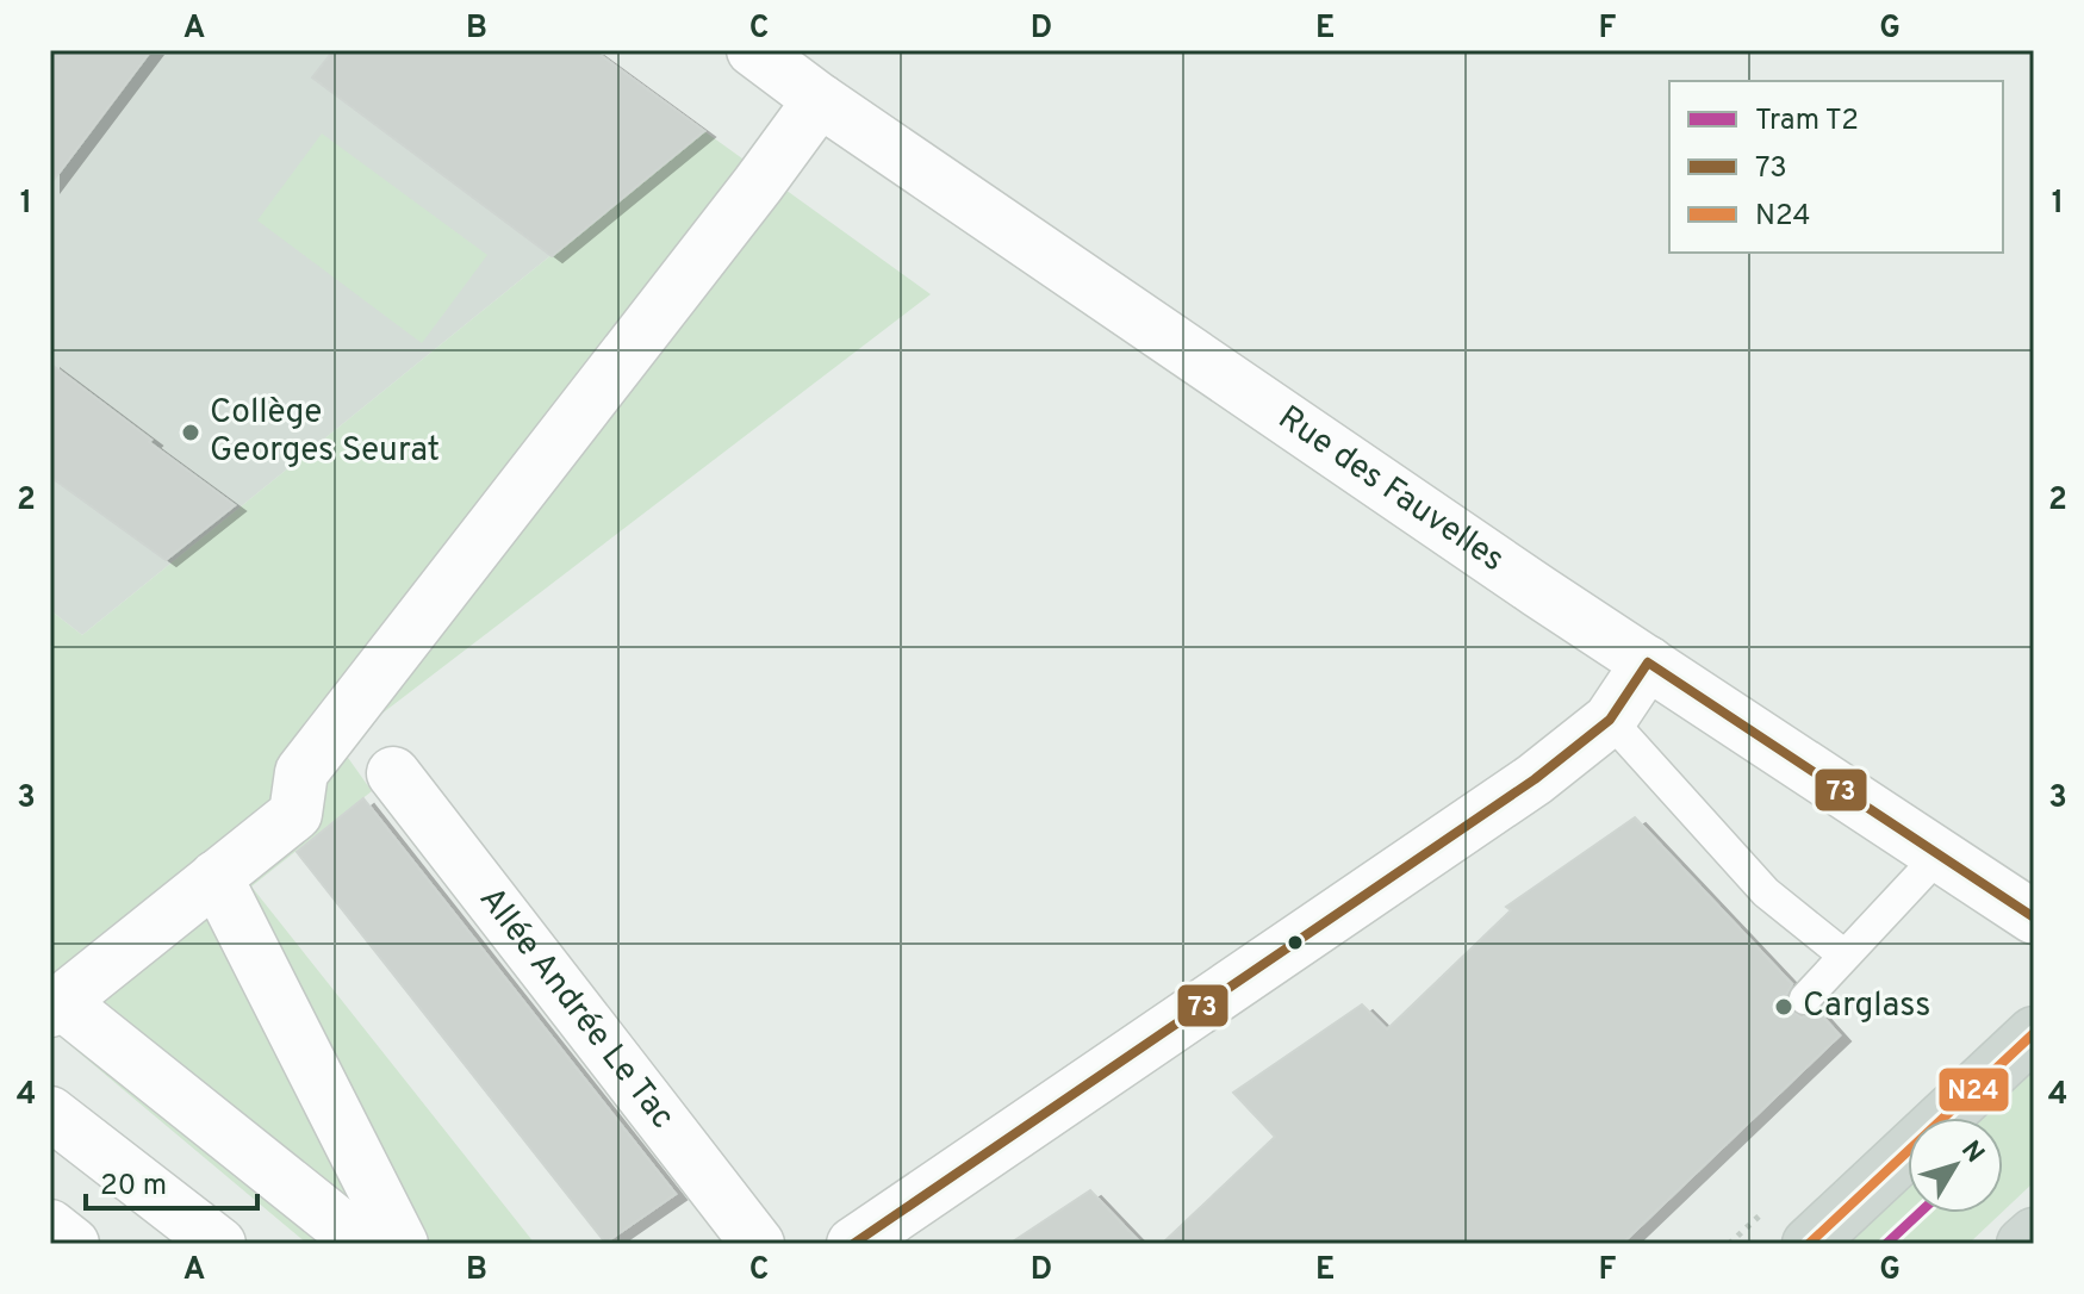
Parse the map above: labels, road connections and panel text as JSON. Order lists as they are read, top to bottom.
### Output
{
  "streets": {
    "street": ["Rue des Fauvelles", "Allée Andrée Le Tac"]
  },
  "places": ["Collège Georges Seurat", "Carglass"],
  "lines": ["transit line 73", "transit line N24", "tram line T2"],
  "legend": ["Tram T2", "73", "N24"],
  "scale_bar": "20 m",
  "north": "top right",
  "grid": {
    "columns": [
      "A",
      "B",
      "C",
      "D",
      "E",
      "F",
      "G"
    ],
    "rows": [
      "1",
      "2",
      "3",
      "4"
    ]
  }
}
